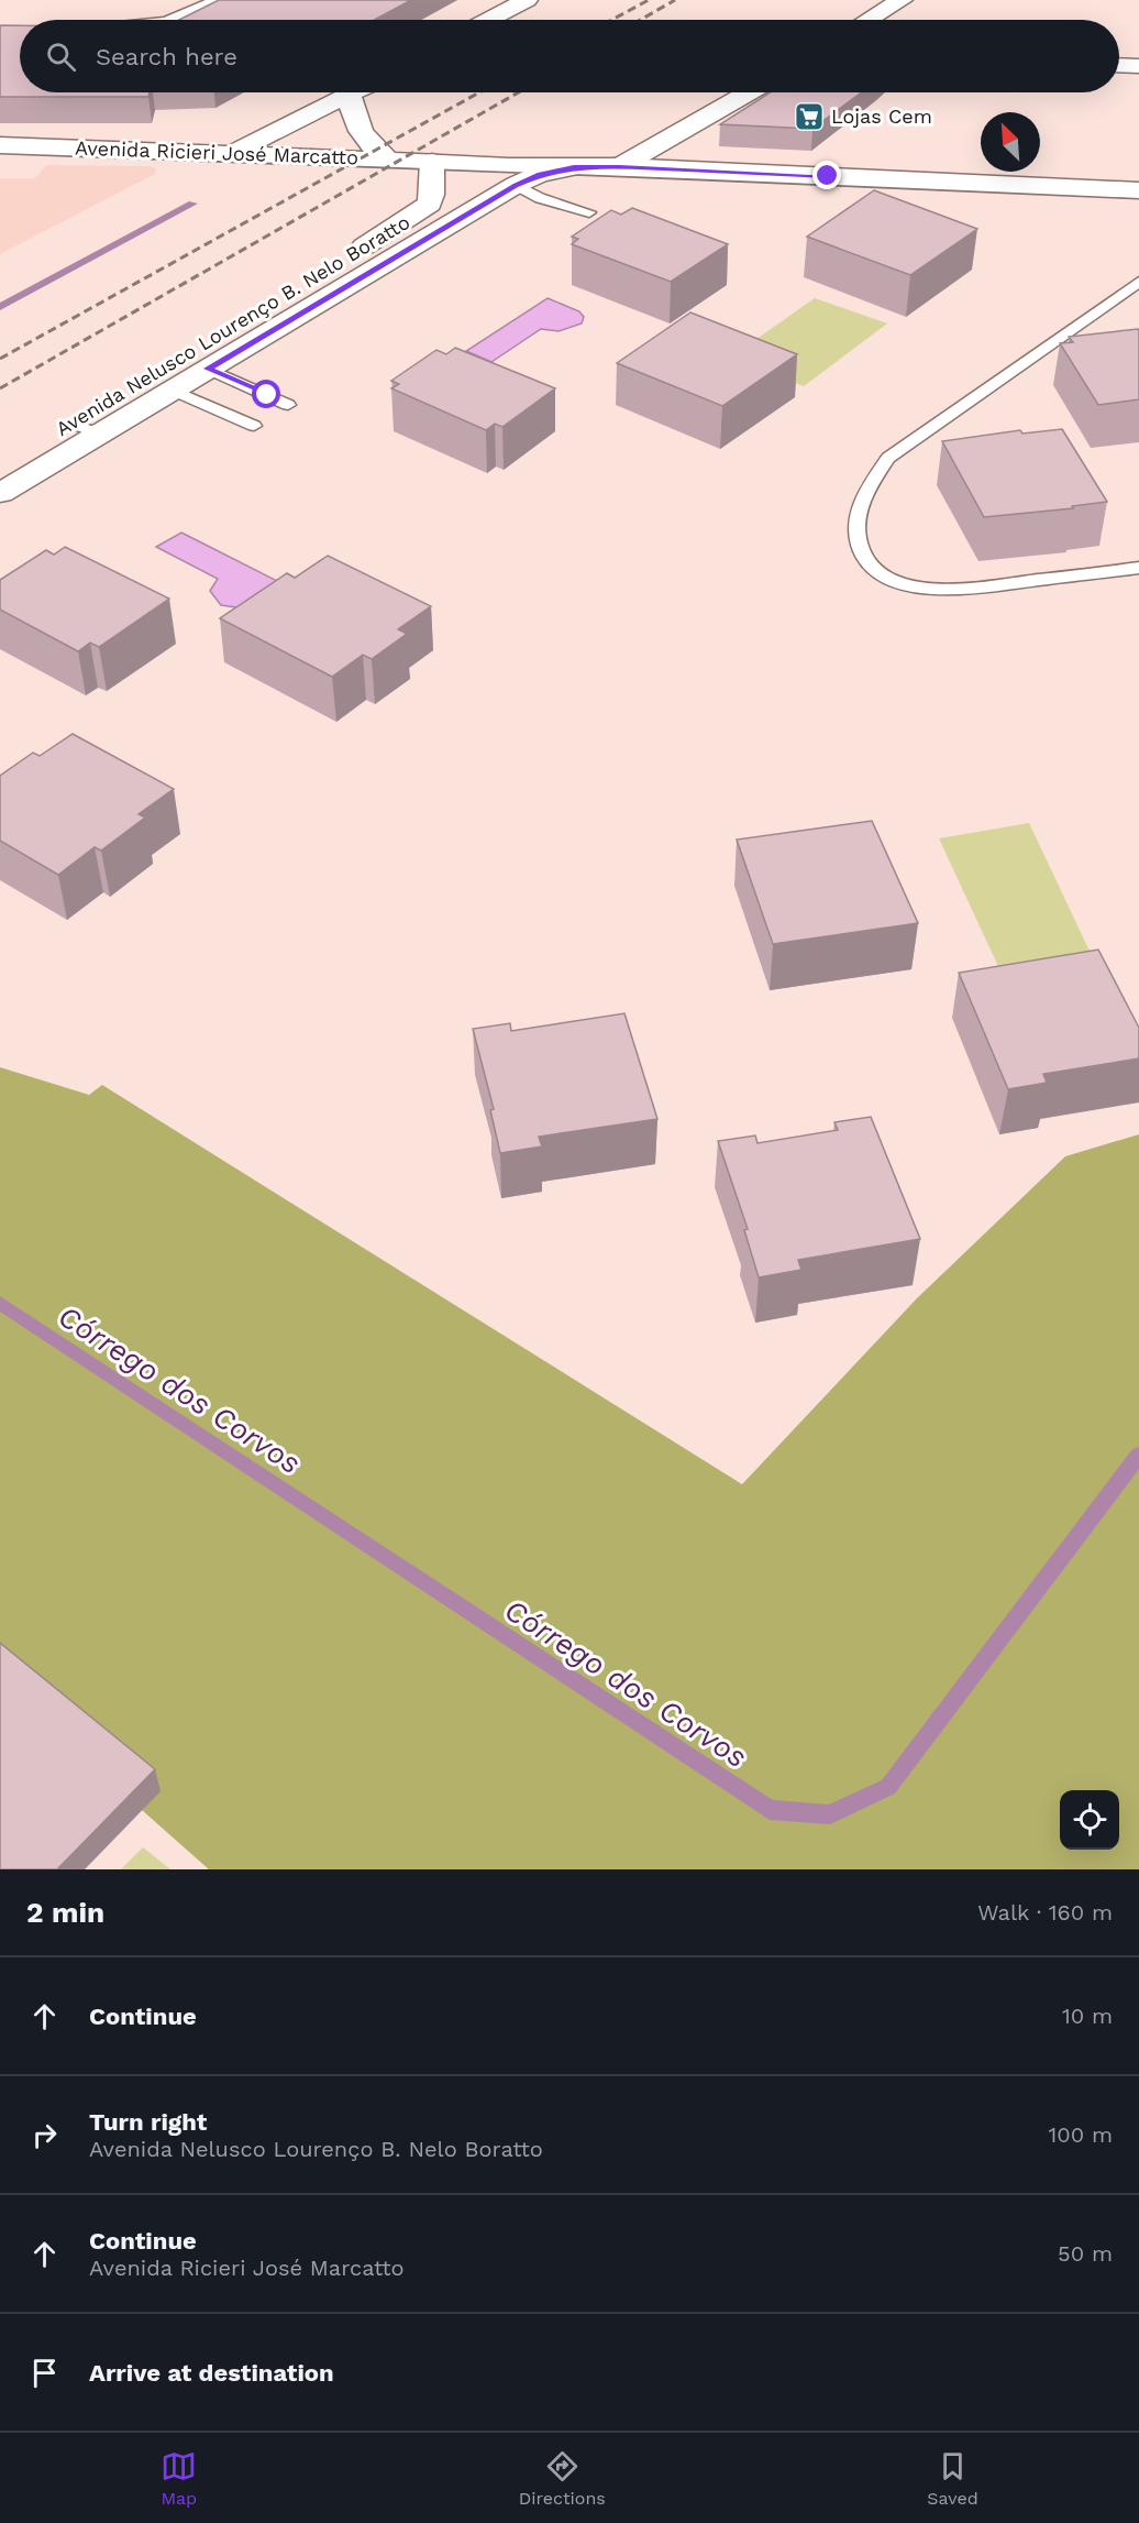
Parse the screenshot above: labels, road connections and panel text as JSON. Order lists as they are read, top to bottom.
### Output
{
  "streets": {
    "street": ["Avenida Ricieri José Marcatto", "Avenida Nelusco Lourenço B. Nelo Boratto"]
  },
  "crossings": [
    ["Avenida Ricieri José Marcatto", "Avenida Nelusco Lourenço B. Nelo Boratto"]
  ],
  "water": ["Córrego dos Corvos"],
  "places": {
    "supermarket": ["Lojas Cem"]
  },
  "north": "top left",
  "page": {
    "search": "Search here",
    "heading": ["2 min", "Walk · 160 m"],
    "list": [
      ["Continue", "10 m"],
      ["Turn right", "Avenida Nelusco Lourenço B. Nelo Boratto", "100 m"],
      ["Continue", "Avenida Ricieri José Marcatto", "50 m"],
      "Arrive at destination"
    ],
    "nav": ["Map", "Directions", "Saved"]
  }
}
